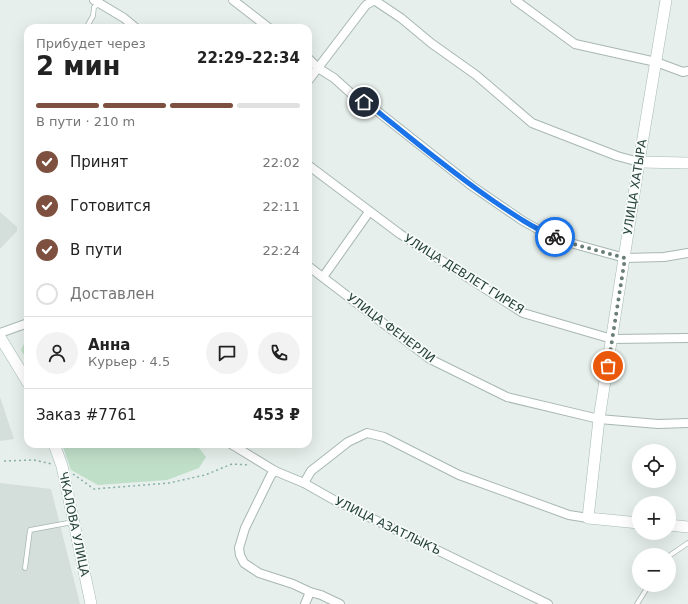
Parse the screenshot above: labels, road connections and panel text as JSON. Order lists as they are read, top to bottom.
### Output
{
  "streets": {
    "street": [
      "УЛИЦА ХАТЫРА",
      "УЛИЦА ДЕВЛЕТ ГИРЕЯ",
      "УЛИЦА ФЕНЕРЛИ",
      "ЧКАЛОВА УЛИЦА",
      "УЛИЦА АЗАТЛЫКЪ"
    ]
  },
  "crossings": [
    ["УЛИЦА ХАТЫРА", "УЛИЦА ДЕВЛЕТ ГИРЕЯ"],
    ["УЛИЦА ХАТЫРА", "УЛИЦА ФЕНЕРЛИ"]
  ],
  "page": {
    "heading": ["2 мин", "Прибудет через", "22:29–22:34"],
    "panel": [
      "Анна",
      "Курьер · 4.5",
      "Заказ #7761",
      "453 ₽"
    ],
    "bar": "В пути · 210 m",
    "list": [
      ["Принят", "22:02"],
      ["Готовится", "22:11"],
      ["В пути", "22:24"],
      "Доставлен"
    ],
    "map_buttons": ["+", "−"]
  }
}
